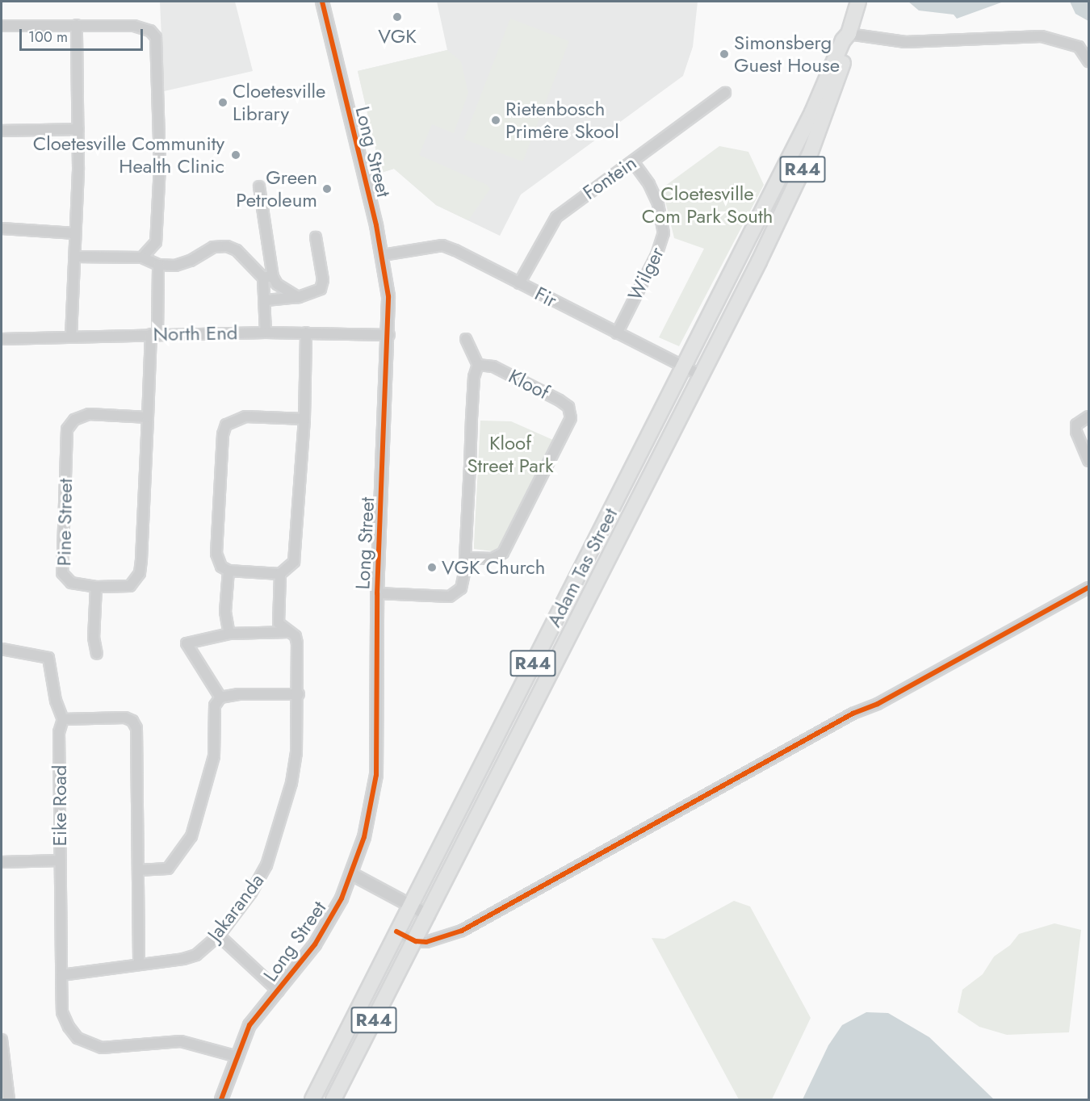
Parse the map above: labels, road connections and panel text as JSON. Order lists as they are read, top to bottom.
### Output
{
  "streets": {
    "main road": ["R44", "Adam Tas Street"],
    "street": [
      "Long Street",
      "Fontein",
      "Wilger",
      "Fir",
      "North End",
      "Kloof",
      "Pine Street",
      "Eike Road",
      "Jakaranda"
    ]
  },
  "crossings": [
    ["Long Street", "Fir"],
    ["Long Street", "North End"],
    ["Long Street", "Eike Road"],
    ["Fontein", "Wilger"],
    ["Fontein", "Fir"],
    ["Wilger", "Fir"],
    ["Fir", "Adam Tas Street"],
    ["North End", "Pine Street"],
    ["Eike Road", "Jakaranda"]
  ],
  "parks": ["Cloetesville Com Park South", "Kloof Street Park"],
  "places": [
    "VGK",
    "Simonsberg Guest House",
    "Cloetesville Library",
    "Rietenbosch Primêre Skool",
    "Cloetesville Community Health Clinic",
    "Green Petroleum",
    "VGK Church"
  ],
  "scale_bar": "100 m"
}
